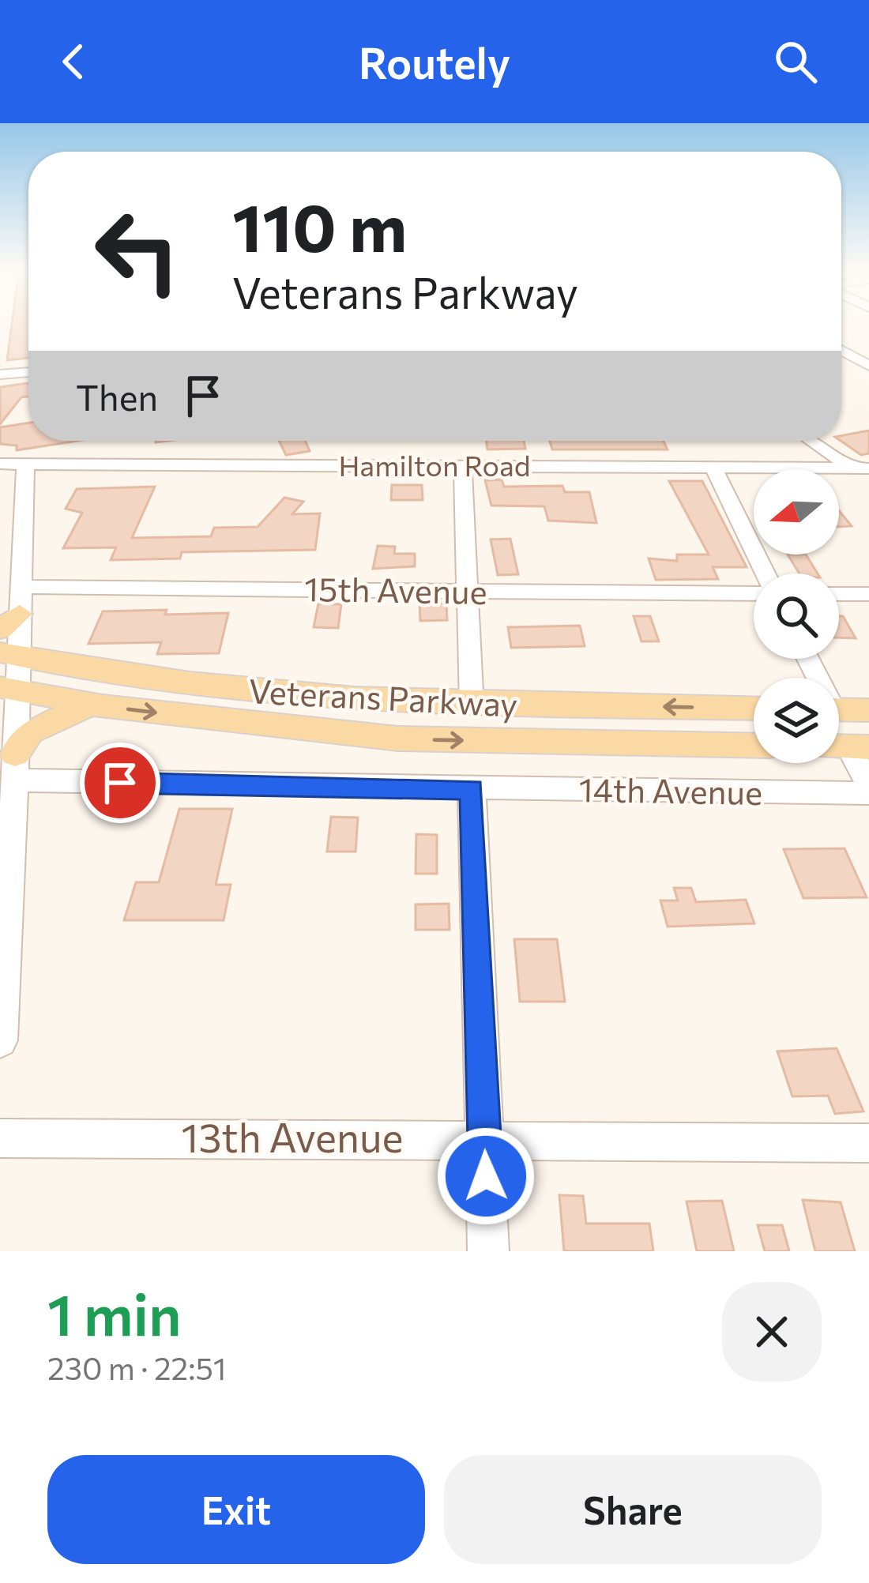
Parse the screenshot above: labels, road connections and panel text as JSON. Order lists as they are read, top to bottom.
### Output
{
  "streets": {
    "main road": ["Veterans Parkway"],
    "street": [
      "Hamilton Road",
      "15th Avenue",
      "14th Avenue",
      "13th Avenue"
    ]
  },
  "north": "left",
  "page": {
    "header": "Routely",
    "turn": ["110 m", "Veterans Parkway"],
    "then": "Then",
    "heading": ["1 min", "230 m · 22:51"],
    "buttons": ["Exit", "Share"]
  }
}
